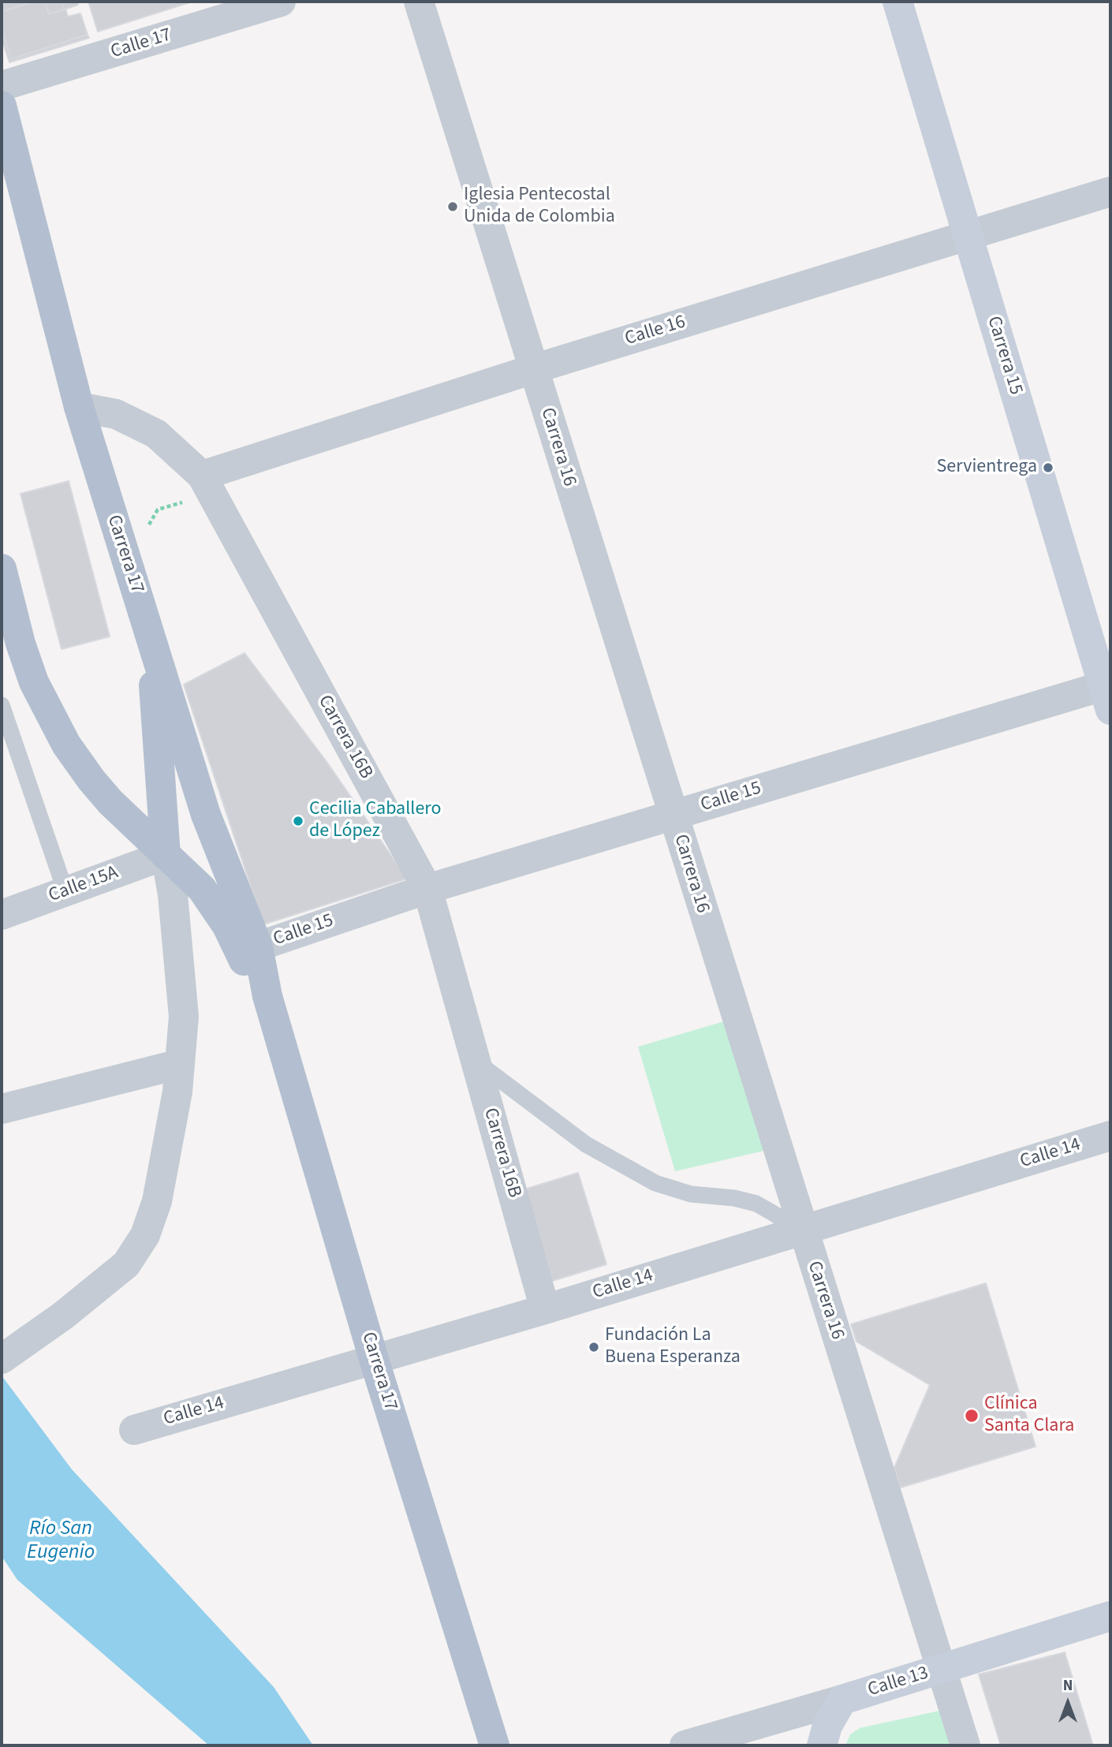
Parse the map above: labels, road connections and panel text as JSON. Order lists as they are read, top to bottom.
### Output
{
  "streets": {
    "main road": ["Carrera 15", "Carrera 17", "Calle 13"],
    "street": [
      "Calle 17",
      "Calle 16",
      "Carrera 16",
      "Carrera 16B",
      "Calle 15",
      "Calle 15A",
      "Calle 14"
    ]
  },
  "crossings": [
    ["Calle 16", "Carrera 15"],
    ["Calle 16", "Carrera 16"],
    ["Calle 16", "Carrera 16B"],
    ["Carrera 15", "Calle 15"],
    ["Carrera 16", "Calle 15"],
    ["Carrera 16", "Calle 14"],
    ["Carrera 16", "Calle 13"],
    ["Carrera 17", "Carrera 16B"],
    ["Carrera 17", "Calle 15"],
    ["Carrera 17", "Calle 15A"],
    ["Carrera 17", "Calle 14"],
    ["Carrera 16B", "Calle 15"],
    ["Carrera 16B", "Calle 14"]
  ],
  "water": ["Río San Eugenio"],
  "places": [
    "Iglesia Pentecostal Unida de Colombia",
    "Servientrega",
    "Cecilia Caballero de López",
    "Fundación La Buena Esperanza",
    "Clínica Santa Clara"
  ],
  "north": "top"
}
